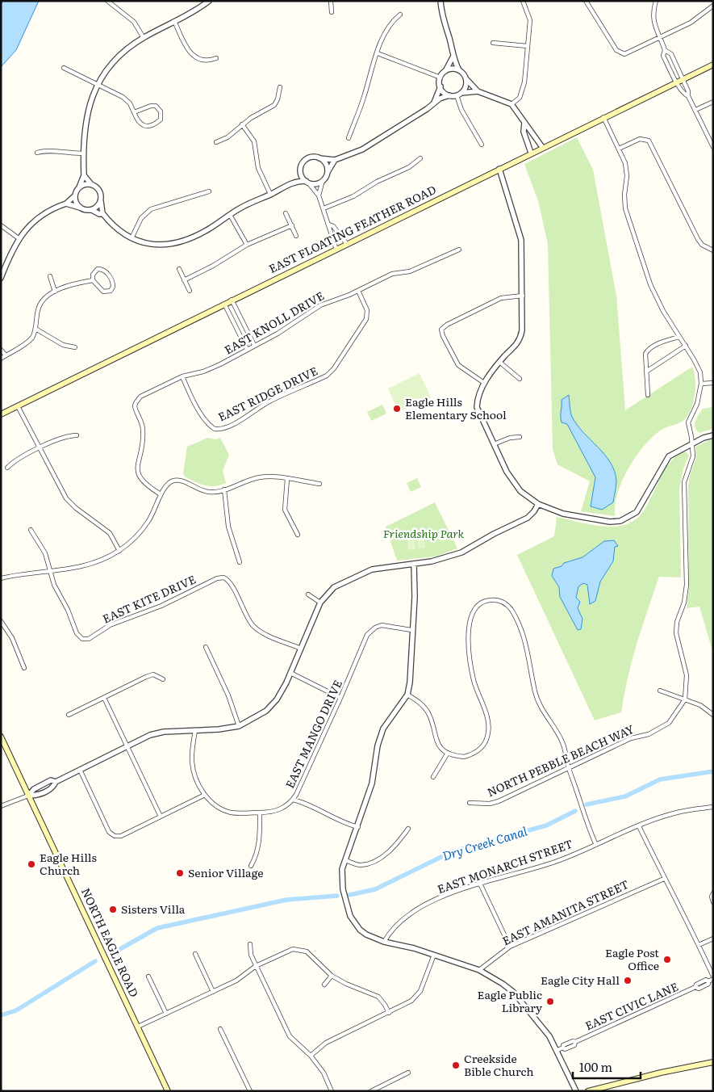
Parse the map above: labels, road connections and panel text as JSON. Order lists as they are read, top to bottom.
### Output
{
  "streets": {
    "main road": ["EAST FLOATING FEATHER ROAD", "NORTH EAGLE ROAD"],
    "street": [
      "EAST KNOLL DRIVE",
      "EAST RIDGE DRIVE",
      "EAST KITE DRIVE",
      "EAST MANGO DRIVE",
      "NORTH PEBBLE BEACH WAY",
      "EAST MONARCH STREET",
      "EAST AMANITA STREET",
      "EAST CIVIC LANE"
    ]
  },
  "crossings": [
    ["EAST FLOATING FEATHER ROAD", "NORTH PEBBLE BEACH WAY"],
    ["EAST KNOLL DRIVE", "EAST RIDGE DRIVE"]
  ],
  "water": ["Dry Creek Canal"],
  "parks": ["Friendship Park"],
  "places": [
    "Eagle Hills Elementary School",
    "Eagle Hills Church",
    "Senior Village",
    "Sisters Villa",
    "Eagle Post Office",
    "Eagle City Hall",
    "Eagle Public Library",
    "Creekside Bible Church"
  ],
  "scale_bar": "100 m"
}
